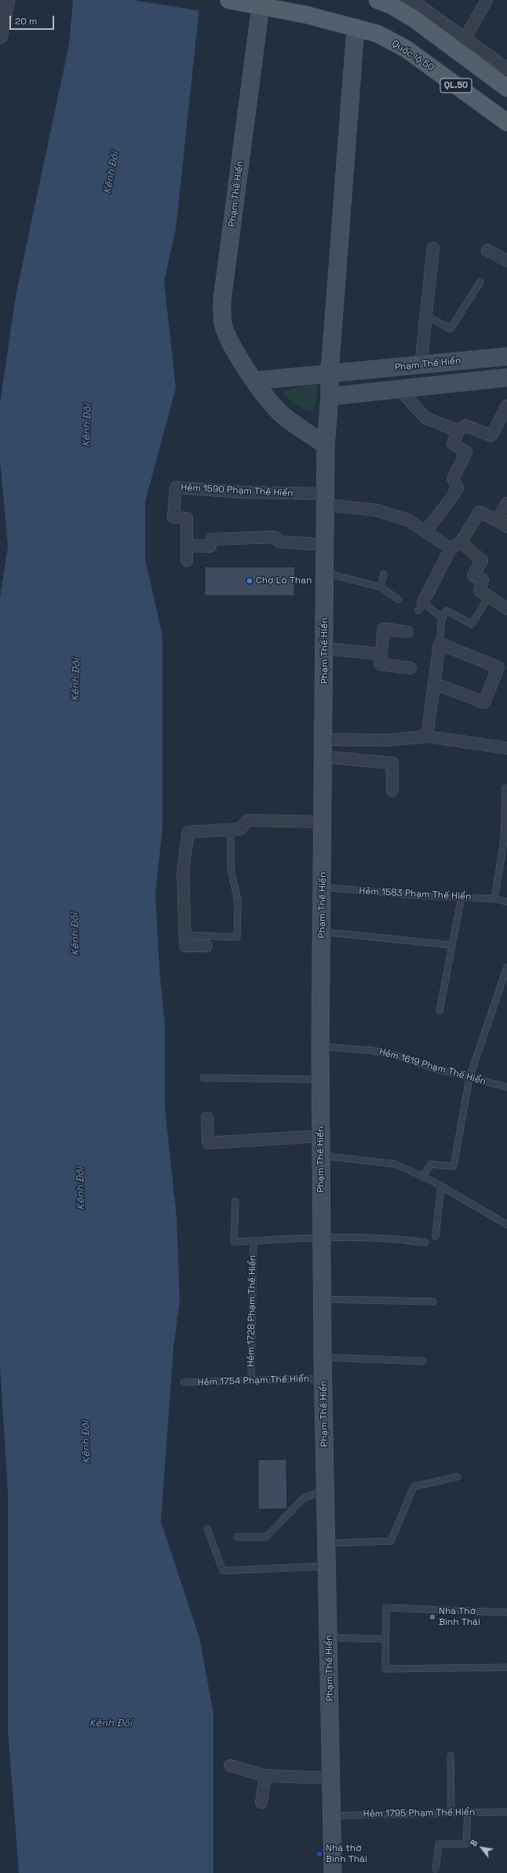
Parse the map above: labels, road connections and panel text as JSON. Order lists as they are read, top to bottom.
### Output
{
  "streets": {
    "main road": ["Quốc lộ 50", "QL.50", "Phạm Thế Hiển"],
    "street": ["Hẻm 1590 Phạm Thế Hiển"],
    "lane": [
      "Hẻm 1583 Phạm Thế Hiển",
      "Hẻm 1619 Phạm Thế Hiển",
      "Hẻm 1728 Phạm Thế Hiển",
      "Hẻm 1754 Phạm Thế Hiển",
      "Hẻm 1795 Phạm Thế Hiển"
    ]
  },
  "crossings": [
    ["Quốc lộ 50", "Phạm Thế Hiển"],
    ["Phạm Thế Hiển", "Hẻm 1590 Phạm Thế Hiển"],
    ["Phạm Thế Hiển", "Hẻm 1583 Phạm Thế Hiển"],
    ["Phạm Thế Hiển", "Hẻm 1619 Phạm Thế Hiển"],
    ["Phạm Thế Hiển", "Hẻm 1728 Phạm Thế Hiển"],
    ["Phạm Thế Hiển", "Hẻm 1754 Phạm Thế Hiển"],
    ["Phạm Thế Hiển", "Hẻm 1795 Phạm Thế Hiển"],
    ["Hẻm 1728 Phạm Thế Hiển", "Hẻm 1754 Phạm Thế Hiển"]
  ],
  "water": ["Kênh Đôi"],
  "places": ["Chợ Lò Than", "Nhà Thờ Bình Thái", "Nhà thờ Bình Thái"],
  "scale_bar": "20 m",
  "north": "top left"
}
